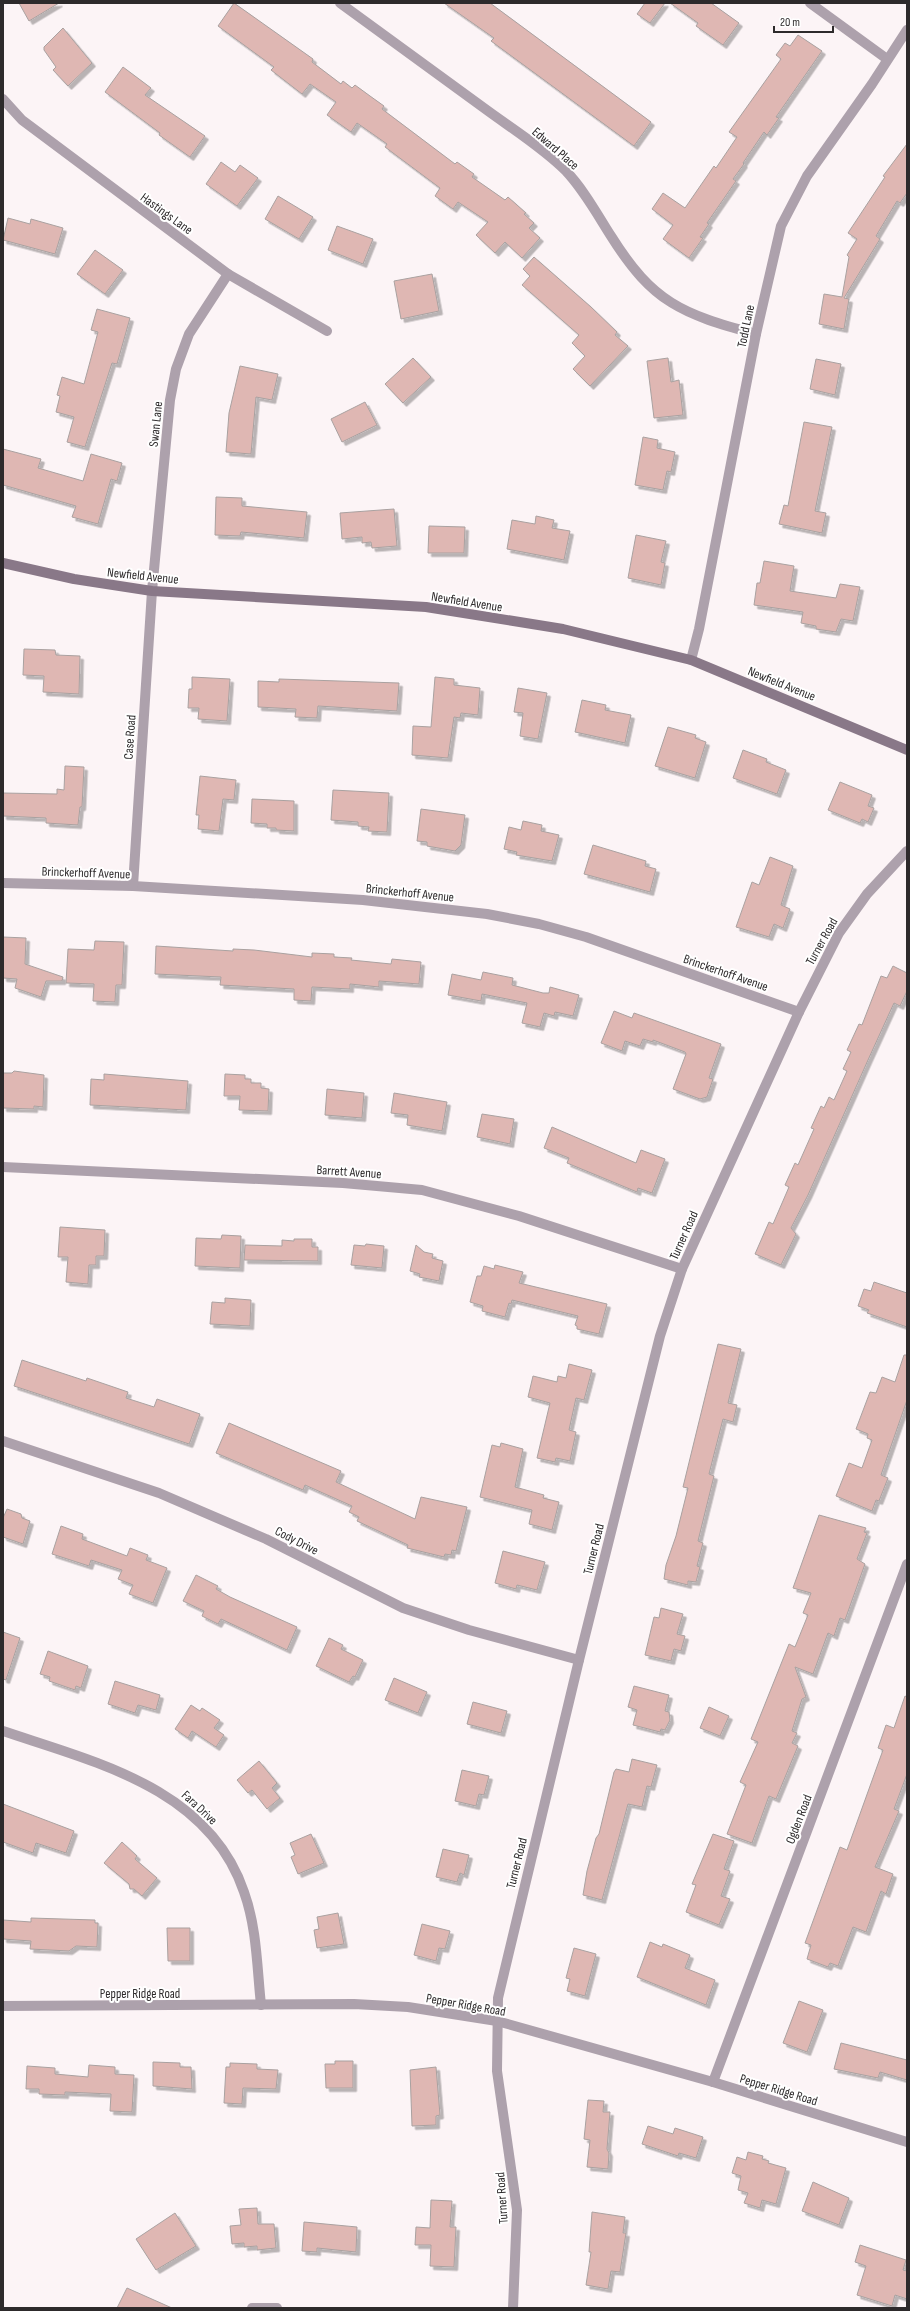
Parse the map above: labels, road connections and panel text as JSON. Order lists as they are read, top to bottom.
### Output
{
  "streets": {
    "main road": ["Newfield Avenue"],
    "street": [
      "Edward Place",
      "Hastings Lane",
      "Todd Lane",
      "Swan Lane",
      "Case Road",
      "Brinckerhoff Avenue",
      "Turner Road",
      "Barrett Avenue",
      "Cody Drive",
      "Fara Drive",
      "Ogden Road",
      "Pepper Ridge Road"
    ]
  },
  "crossings": [
    ["Edward Place", "Todd Lane"],
    ["Hastings Lane", "Swan Lane"],
    ["Todd Lane", "Newfield Avenue"],
    ["Swan Lane", "Newfield Avenue"],
    ["Swan Lane", "Case Road"],
    ["Newfield Avenue", "Case Road"],
    ["Case Road", "Brinckerhoff Avenue"],
    ["Brinckerhoff Avenue", "Turner Road"],
    ["Turner Road", "Barrett Avenue"],
    ["Turner Road", "Cody Drive"],
    ["Turner Road", "Pepper Ridge Road"],
    ["Fara Drive", "Pepper Ridge Road"],
    ["Ogden Road", "Pepper Ridge Road"]
  ],
  "scale_bar": "20 m"
}
